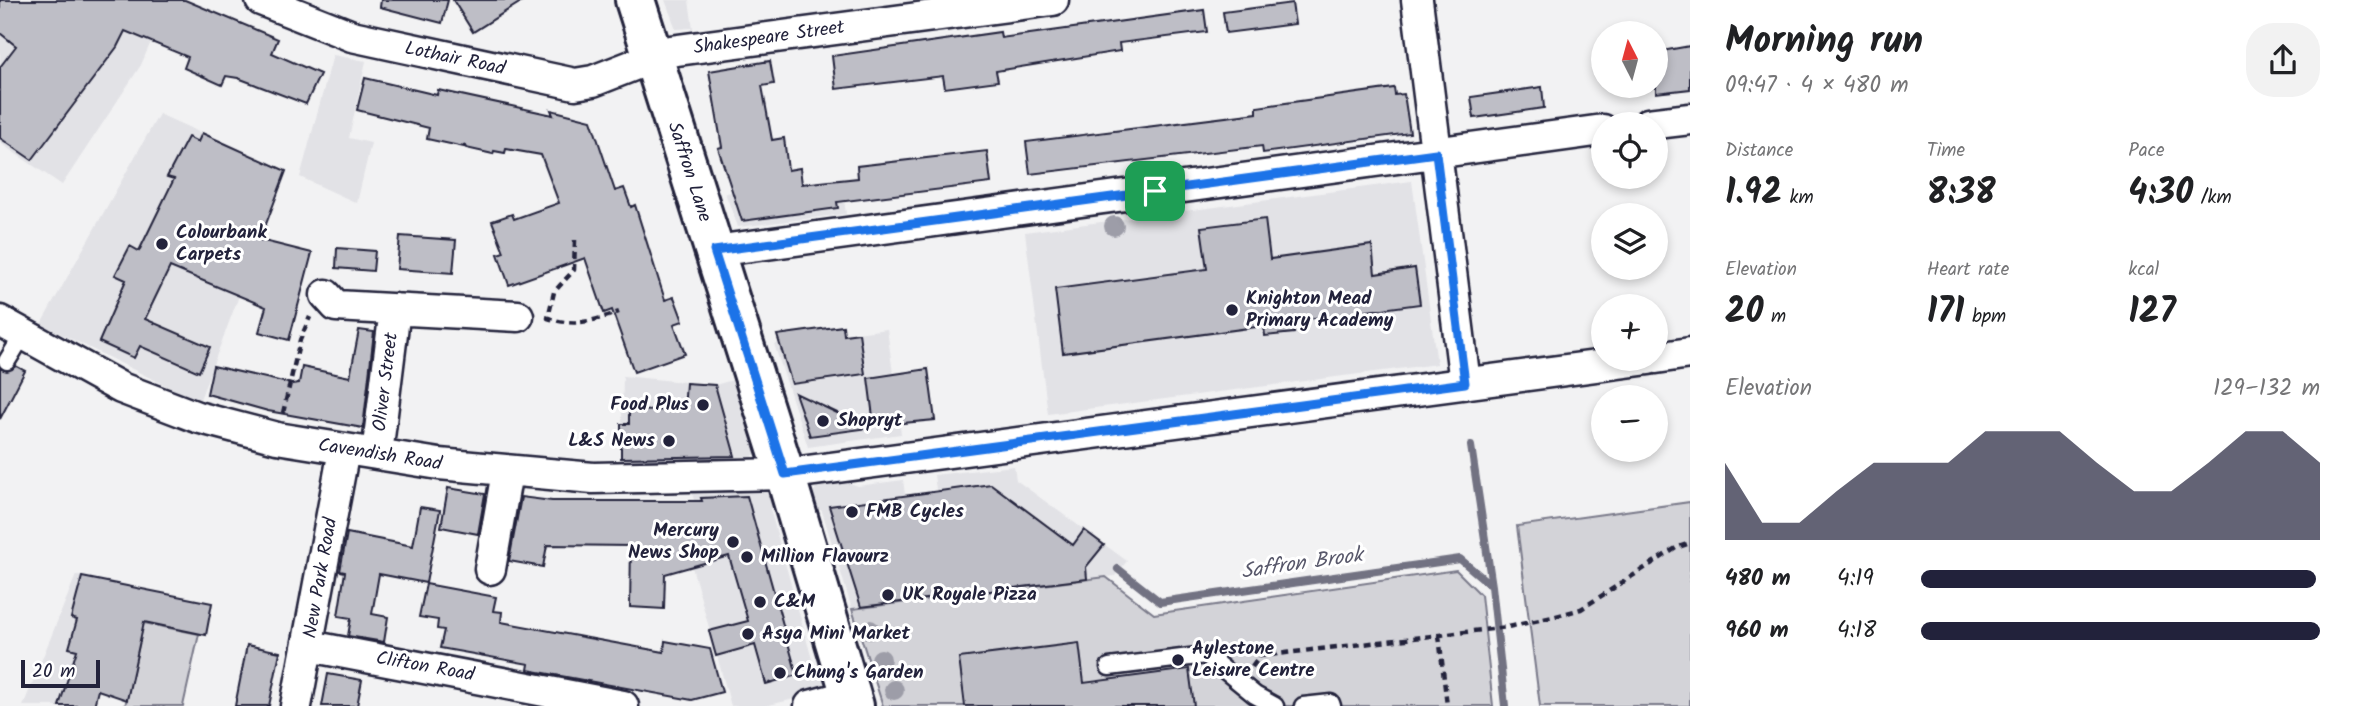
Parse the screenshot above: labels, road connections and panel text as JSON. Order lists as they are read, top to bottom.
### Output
{
  "streets": {
    "main road": ["Saffron Lane"],
    "street": [
      "Shakespeare Street",
      "Lothair Road",
      "Oliver Street",
      "Cavendish Road",
      "New Park Road",
      "Clifton Road"
    ]
  },
  "crossings": [
    ["Shakespeare Street", "Lothair Road"],
    ["Shakespeare Street", "Saffron Lane"],
    ["Lothair Road", "Saffron Lane"],
    ["Saffron Lane", "Cavendish Road"],
    ["Oliver Street", "Cavendish Road"],
    ["Cavendish Road", "New Park Road"],
    ["New Park Road", "Clifton Road"]
  ],
  "water": ["Saffron Brook"],
  "places": [
    "Colourbank Carpets",
    "Knighton Mead Primary Academy",
    "Food Plus",
    "Shopryt",
    "L&S News",
    "FMB Cycles",
    "Mercury News Shop",
    "Million Flavourz",
    "UK Royale Pizza",
    "C&M",
    "Asya Mini Market",
    "Aylestone Leisure Centre",
    "Chung's Garden"
  ],
  "scale_bar": "20 m",
  "north": "top",
  "page": {
    "heading": ["Morning run", "09:47 · 4 × 480 m"],
    "map_buttons": ["+", "−"],
    "stats": [
      ["Distance", "1.92 km"],
      ["Time", "8:38"],
      ["Pace", "4:30 /km"],
      ["Elevation", "20 m"],
      ["Heart rate", "171 bpm"],
      ["kcal", "127"]
    ],
    "chart": ["Elevation", "129–132 m"],
    "list": [
      {
        "name": "480 m",
        "note": "4:19"
      },
      {
        "name": "960 m",
        "note": "4:18"
      }
    ],
    "scale": "20 m"
  }
}
